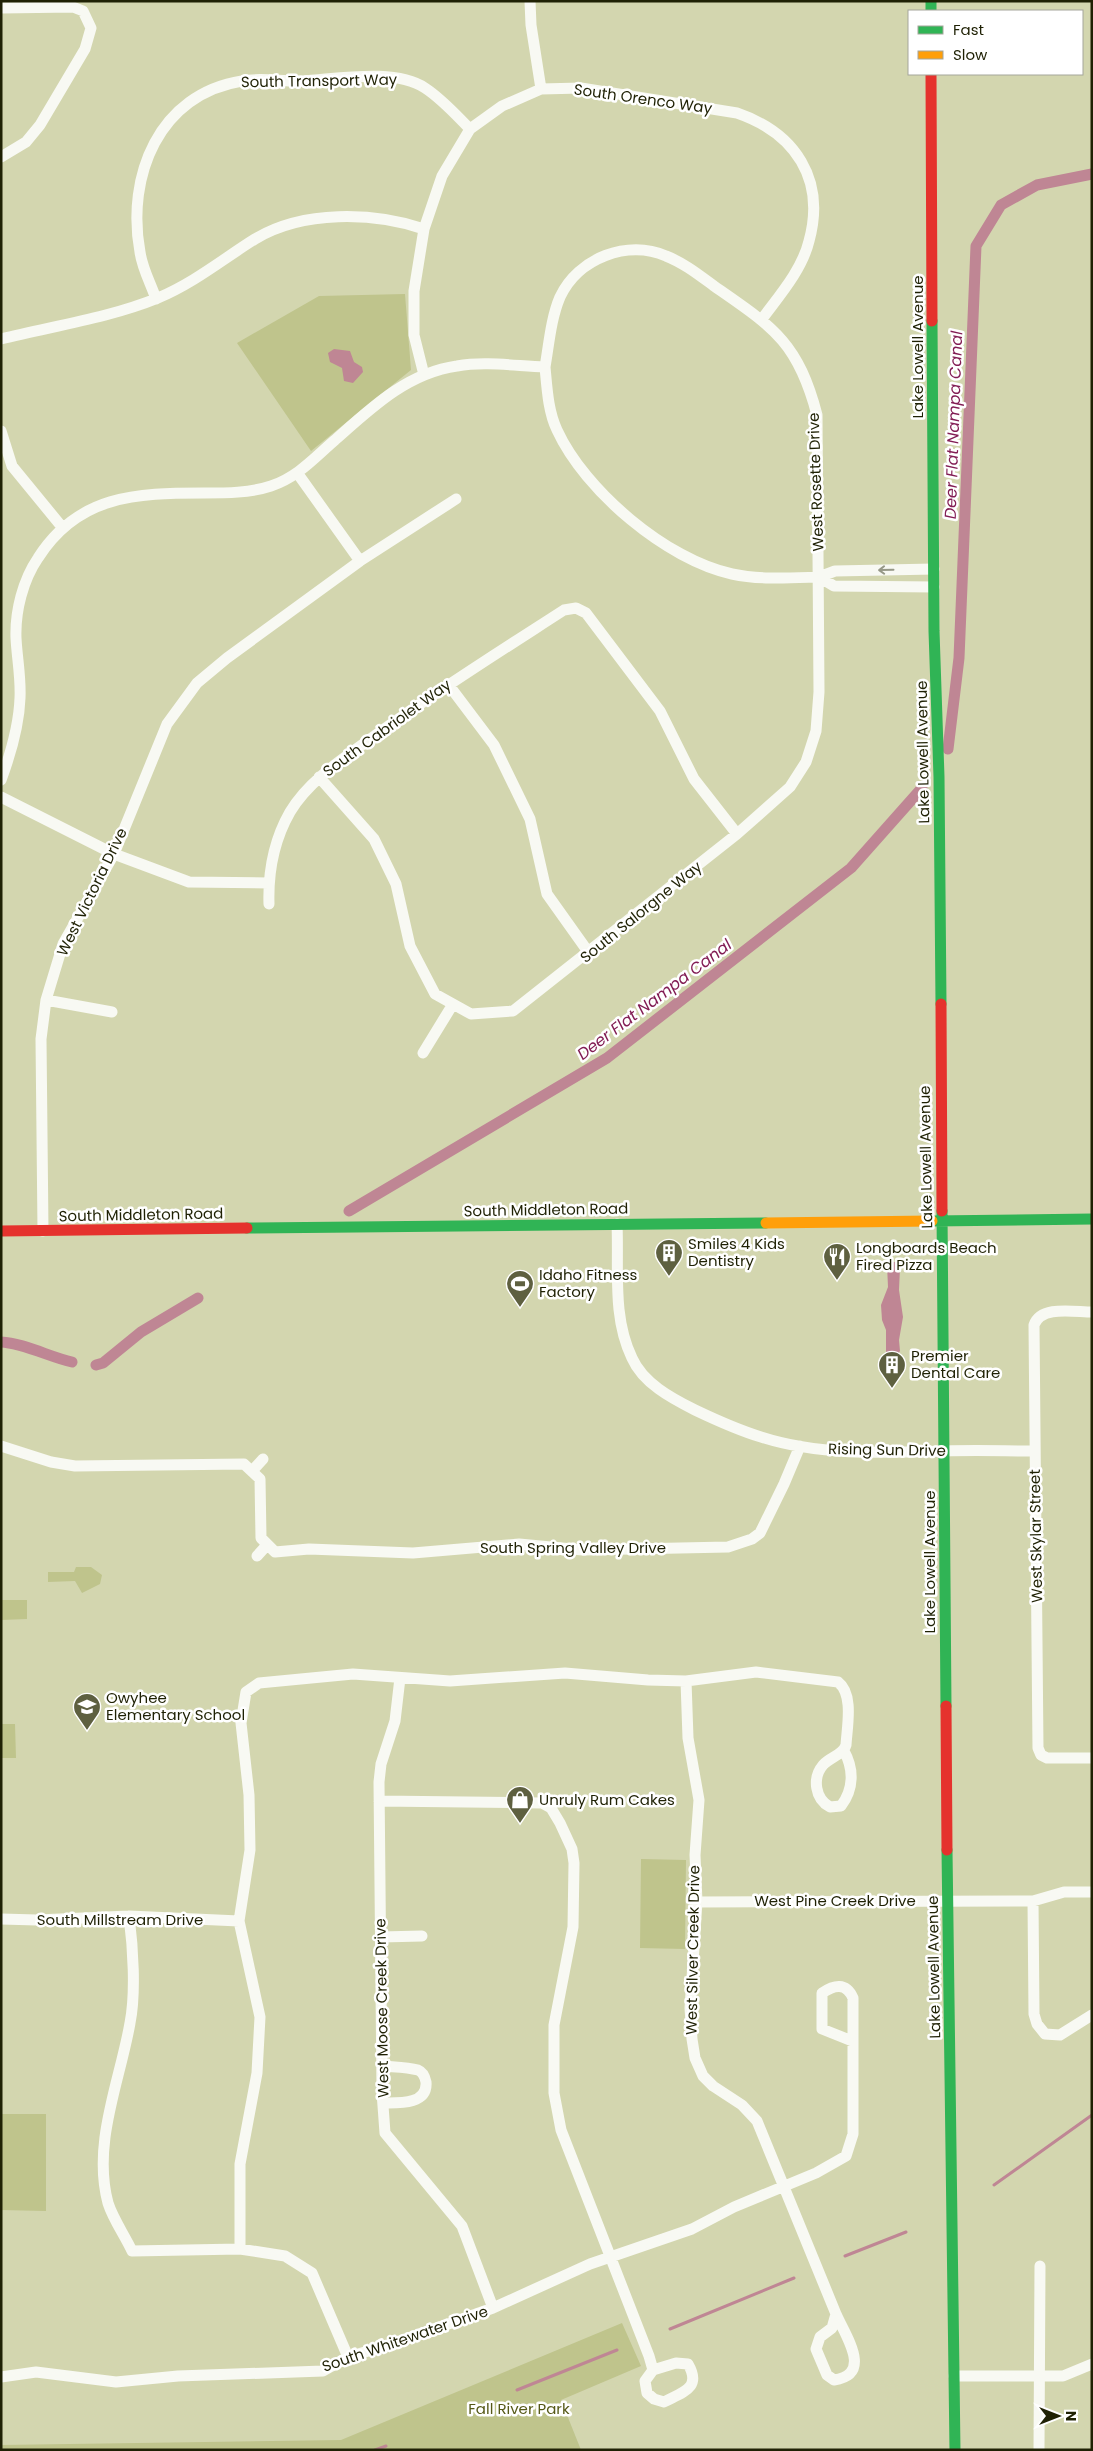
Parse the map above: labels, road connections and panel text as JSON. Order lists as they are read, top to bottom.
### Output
{
  "streets": {
    "main road": ["Lake Lowell Avenue", "South Middleton Road"],
    "street": [
      "South Transport Way",
      "South Orenco Way",
      "West Rosette Drive",
      "South Cabriolet Way",
      "West Victoria Drive",
      "South Salorgne Way",
      "Rising Sun Drive",
      "West Skylar Street",
      "South Spring Valley Drive",
      "West Pine Creek Drive",
      "South Millstream Drive",
      "West Silver Creek Drive",
      "West Moose Creek Drive",
      "South Whitewater Drive"
    ]
  },
  "crossings": [
    ["South Transport Way", "South Orenco Way"],
    ["South Orenco Way", "West Rosette Drive"],
    ["Lake Lowell Avenue", "South Middleton Road"],
    ["Lake Lowell Avenue", "Rising Sun Drive"],
    ["Lake Lowell Avenue", "West Pine Creek Drive"],
    ["West Rosette Drive", "South Salorgne Way"],
    ["South Cabriolet Way", "South Salorgne Way"],
    ["West Victoria Drive", "South Middleton Road"],
    ["South Middleton Road", "Rising Sun Drive"],
    ["Rising Sun Drive", "West Skylar Street"],
    ["Rising Sun Drive", "South Spring Valley Drive"],
    ["West Pine Creek Drive", "West Silver Creek Drive"],
    ["West Silver Creek Drive", "South Whitewater Drive"],
    ["West Moose Creek Drive", "South Whitewater Drive"]
  ],
  "water": ["Deer Flat Nampa Canal"],
  "parks": ["Fall River Park"],
  "places": {
    "building": ["Smiles 4 Kids Dentistry", "Premier Dental Care"],
    "restaurant": ["Longboards Beach Fired Pizza"],
    "sports": ["Idaho Fitness Factory"],
    "school or university": ["Owyhee Elementary School"],
    "shop": ["Unruly Rum Cakes"]
  },
  "legend": ["Fast", "Slow"],
  "north": "right"
}
